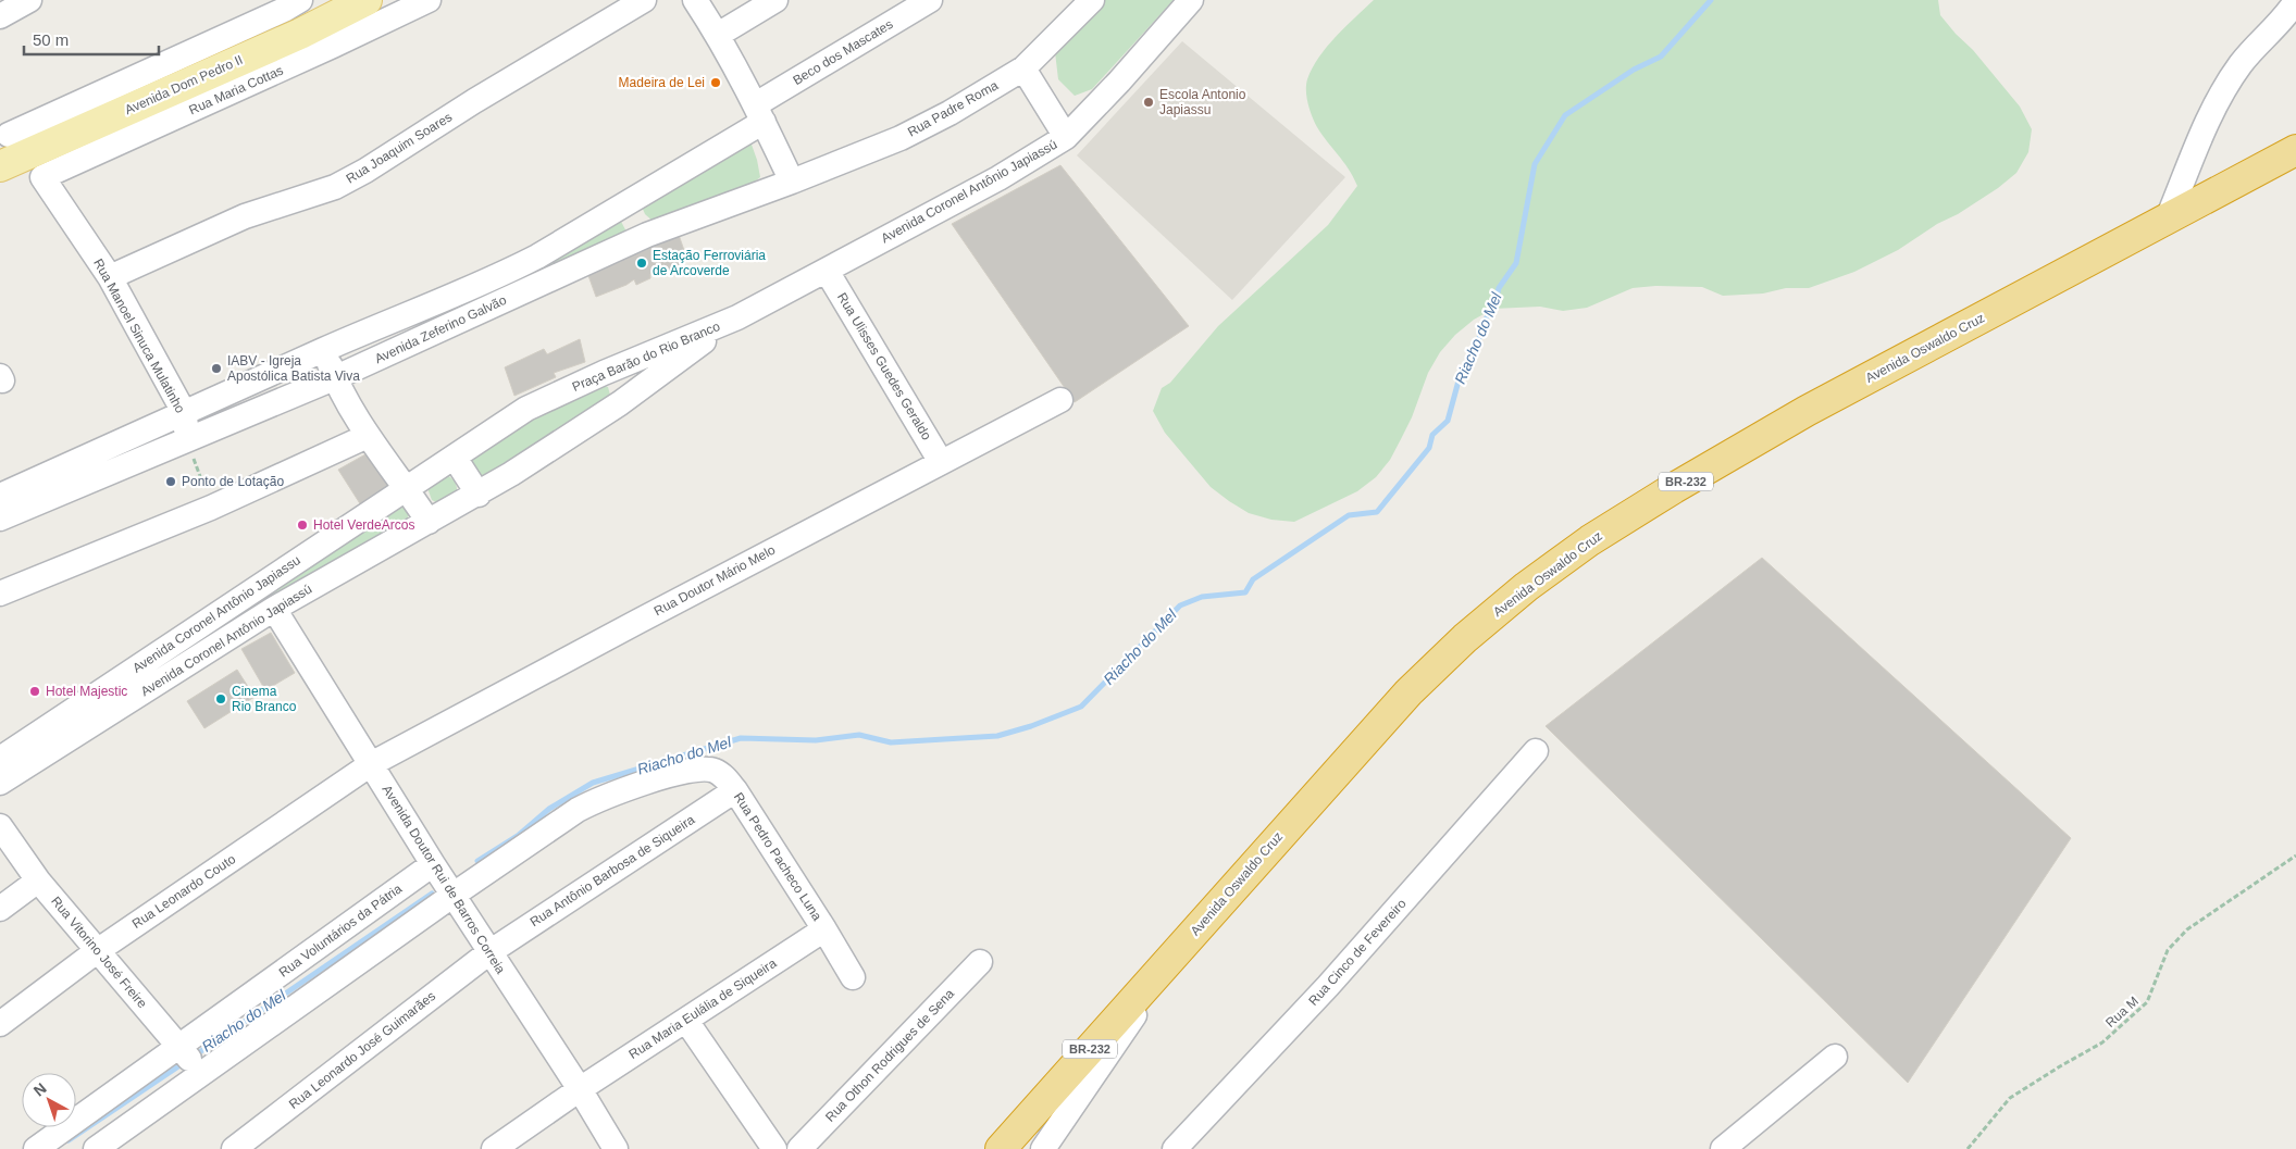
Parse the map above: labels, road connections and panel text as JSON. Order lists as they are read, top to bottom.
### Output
{
  "streets": {
    "highway": ["Avenida Oswaldo Cruz", "BR-232"],
    "main road": ["Avenida Dom Pedro II"],
    "street": [
      "Beco dos Mascates",
      "Rua Maria Cottas",
      "Rua Padre Roma",
      "Rua Joaquim Soares",
      "Avenida Coronel Antônio Japiassú",
      "Avenida Zeferino Galvão",
      "Rua Manoel Sinuca Mulatinho",
      "Praça Barão do Rio Branco",
      "Rua Ulisses Guedes Geraldo",
      "Rua Doutor Mário Melo",
      "Avenida Coronel Antônio Japiassu",
      "Rua Pedro Pacheco Luna",
      "Rua Antônio Barbosa de Siqueira",
      "Avenida Doutor Rui de Barros Correia",
      "Rua Leonardo Couto",
      "Rua Voluntários da Pátria",
      "Rua Vitorino José Freire",
      "Rua Cinco de Fevereiro",
      "Rua Maria Eulália de Siqueira",
      "Rua Leonardo José Guimarães",
      "Rua Othon Rodrigues de Sena"
    ],
    "path": ["Rua M"]
  },
  "crossings": [
    ["Beco dos Mascates", "Avenida Zeferino Galvão"],
    ["Rua Maria Cottas", "Rua Manoel Sinuca Mulatinho"],
    ["Rua Padre Roma", "Avenida Zeferino Galvão"],
    ["Rua Joaquim Soares", "Rua Manoel Sinuca Mulatinho"],
    ["Avenida Coronel Antônio Japiassú", "Praça Barão do Rio Branco"],
    ["Avenida Coronel Antônio Japiassú", "Rua Ulisses Guedes Geraldo"],
    ["Avenida Coronel Antônio Japiassú", "Avenida Coronel Antônio Japiassu"],
    ["Avenida Coronel Antônio Japiassú", "Avenida Doutor Rui de Barros Correia"],
    ["Avenida Zeferino Galvão", "Rua Manoel Sinuca Mulatinho"],
    ["Praça Barão do Rio Branco", "Avenida Coronel Antônio Japiassu"],
    ["Rua Ulisses Guedes Geraldo", "Rua Doutor Mário Melo"],
    ["Rua Doutor Mário Melo", "Avenida Doutor Rui de Barros Correia"],
    ["Rua Doutor Mário Melo", "Rua Leonardo Couto"],
    ["Rua Pedro Pacheco Luna", "Rua Antônio Barbosa de Siqueira"],
    ["Rua Pedro Pacheco Luna", "Avenida Doutor Rui de Barros Correia"],
    ["Rua Pedro Pacheco Luna", "Rua Maria Eulália de Siqueira"],
    ["Rua Antônio Barbosa de Siqueira", "Avenida Doutor Rui de Barros Correia"],
    ["Rua Antônio Barbosa de Siqueira", "Rua Leonardo José Guimarães"],
    ["Avenida Doutor Rui de Barros Correia", "Rua Leonardo Couto"],
    ["Avenida Doutor Rui de Barros Correia", "Rua Voluntários da Pátria"],
    ["Avenida Doutor Rui de Barros Correia", "Rua Maria Eulália de Siqueira"],
    ["Avenida Doutor Rui de Barros Correia", "Rua Leonardo José Guimarães"],
    ["Rua Leonardo Couto", "Rua Vitorino José Freire"],
    ["Rua Voluntários da Pátria", "Rua Vitorino José Freire"]
  ],
  "water": ["Riacho do Mel"],
  "places": [
    "Madeira de Lei",
    "Escola Antonio Japiassu",
    "Estação Ferroviária de Arcoverde",
    "IABV - Igreja Apostólica Batista Viva",
    "Ponto de Lotação",
    "Hotel VerdeArcos",
    "Hotel Majestic",
    "Cinema Rio Branco"
  ],
  "scale_bar": "50 m",
  "north": "top left"
}
